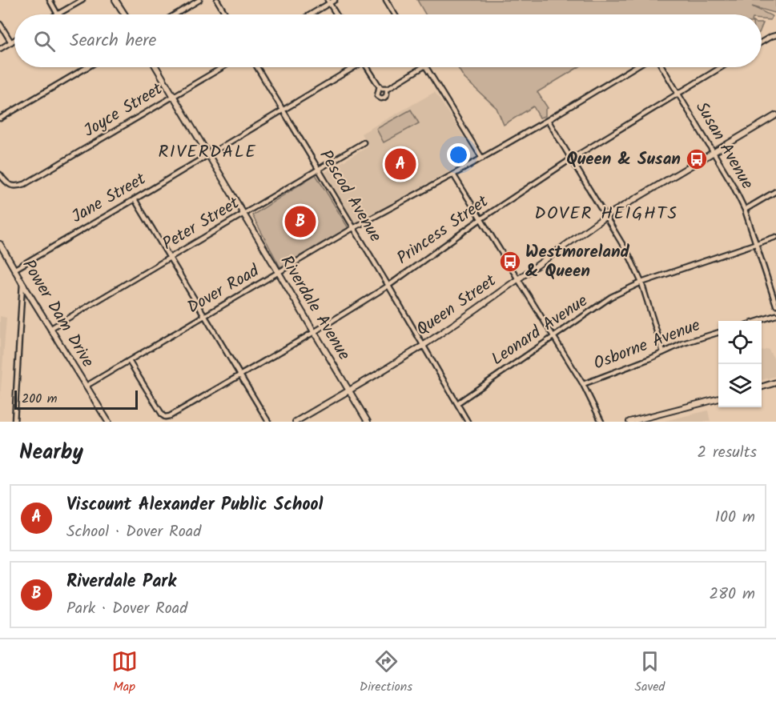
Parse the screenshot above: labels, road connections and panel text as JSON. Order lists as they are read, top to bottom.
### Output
{
  "streets": {
    "street": [
      "Joyce Street",
      "Susan Avenue",
      "Pescod Avenue",
      "Jane Street",
      "Peter Street",
      "Princess Street",
      "Dover Road",
      "Queen Street",
      "Riverdale Avenue",
      "Power Dam Drive",
      "Leonard Avenue",
      "Osborne Avenue"
    ]
  },
  "crossings": [
    ["Joyce Street", "Riverdale Avenue"],
    ["Susan Avenue", "Princess Street"],
    ["Susan Avenue", "Queen Street"],
    ["Susan Avenue", "Leonard Avenue"],
    ["Pescod Avenue", "Jane Street"],
    ["Pescod Avenue", "Peter Street"],
    ["Pescod Avenue", "Princess Street"],
    ["Pescod Avenue", "Dover Road"],
    ["Pescod Avenue", "Queen Street"],
    ["Pescod Avenue", "Leonard Avenue"],
    ["Jane Street", "Riverdale Avenue"],
    ["Jane Street", "Power Dam Drive"],
    ["Peter Street", "Riverdale Avenue"],
    ["Peter Street", "Power Dam Drive"],
    ["Princess Street", "Dover Road"],
    ["Princess Street", "Riverdale Avenue"],
    ["Dover Road", "Riverdale Avenue"],
    ["Dover Road", "Power Dam Drive"],
    ["Queen Street", "Riverdale Avenue"]
  ],
  "districts": ["RIVERDALE", "DOVER HEIGHTS"],
  "places": {
    "bus stop": ["Queen & Susan", "Westmoreland & Queen"]
  },
  "scale_bar": "200 m",
  "page": {
    "search": "Search here",
    "pins": ["A", "B"],
    "scale": "200 m",
    "heading": ["Nearby", "2 results"],
    "list": [
      {
        "mark": "A",
        "name": "Viscount Alexander Public School",
        "note": "School · Dover Road",
        "value": "100 m"
      },
      {
        "mark": "B",
        "name": "Riverdale Park",
        "note": "Park · Dover Road",
        "value": "280 m"
      }
    ],
    "nav": ["Map", "Directions", "Saved"]
  }
}
